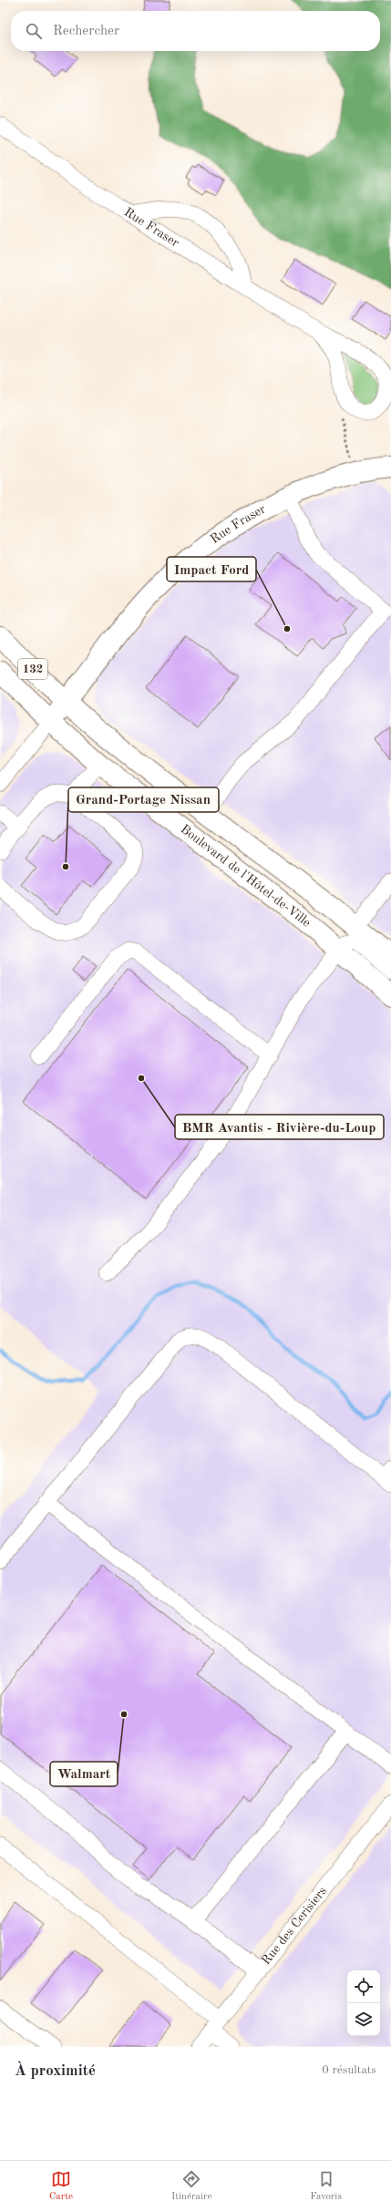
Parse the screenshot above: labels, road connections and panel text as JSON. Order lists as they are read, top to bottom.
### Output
{
  "streets": {
    "main road": ["Rue Fraser", "132", "Boulevard de l'Hôtel-de-Ville"],
    "street": ["Rue des Cerisiers"]
  },
  "crossings": [
    ["Rue Fraser", "132"],
    ["Rue Fraser", "Boulevard de l'Hôtel-de-Ville"]
  ],
  "places": [
    "Impact Ford",
    "Grand-Portage Nissan",
    "BMR Avantis - Rivière-du-Loup",
    "Walmart"
  ],
  "page": {
    "search": "Rechercher",
    "heading": ["À proximité", "0 résultats"],
    "nav": ["Carte", "Itinéraire", "Favoris"]
  }
}
